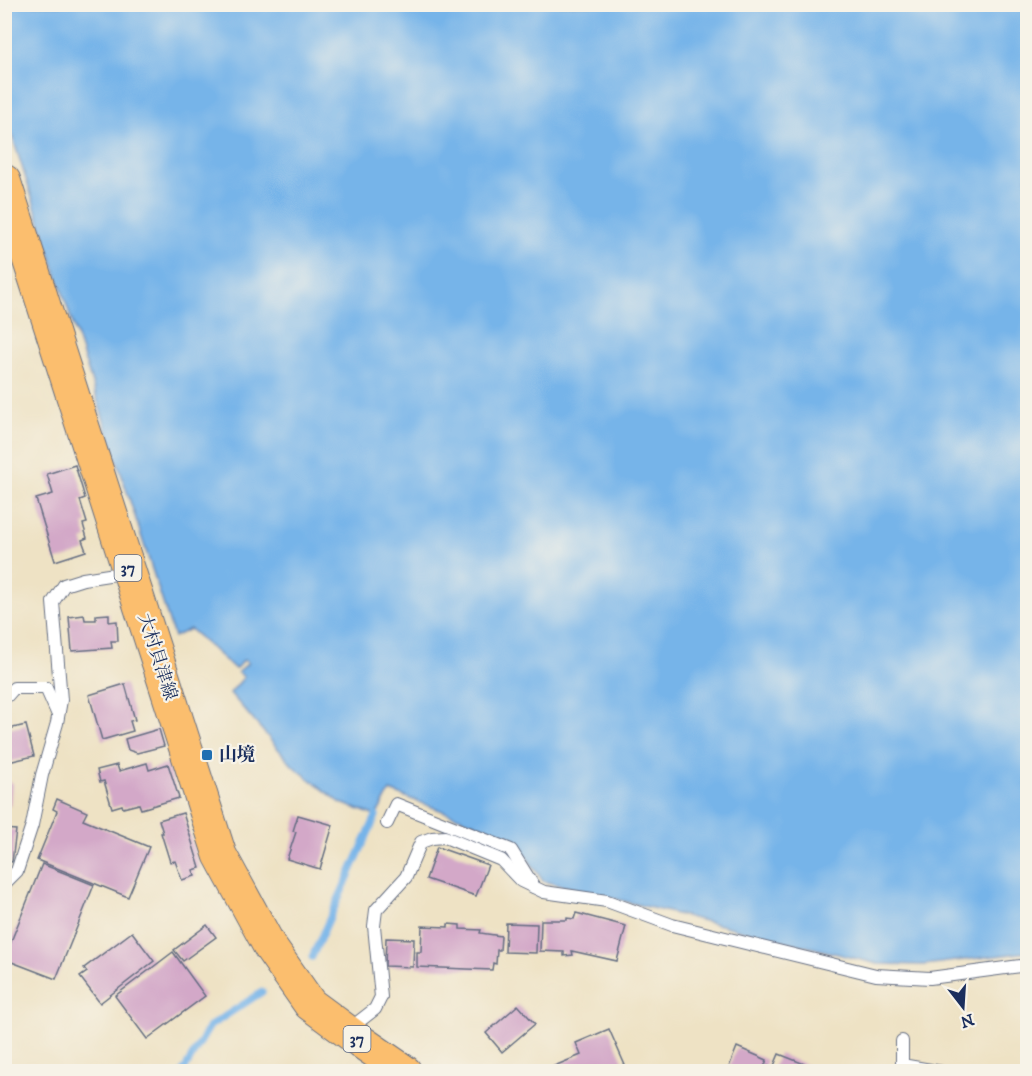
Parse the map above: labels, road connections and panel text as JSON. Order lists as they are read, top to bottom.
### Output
{
  "streets": {
    "main road": ["37", "大村貝津線"]
  },
  "places": {
    "transit": ["山境"]
  },
  "north": "bottom"
}
